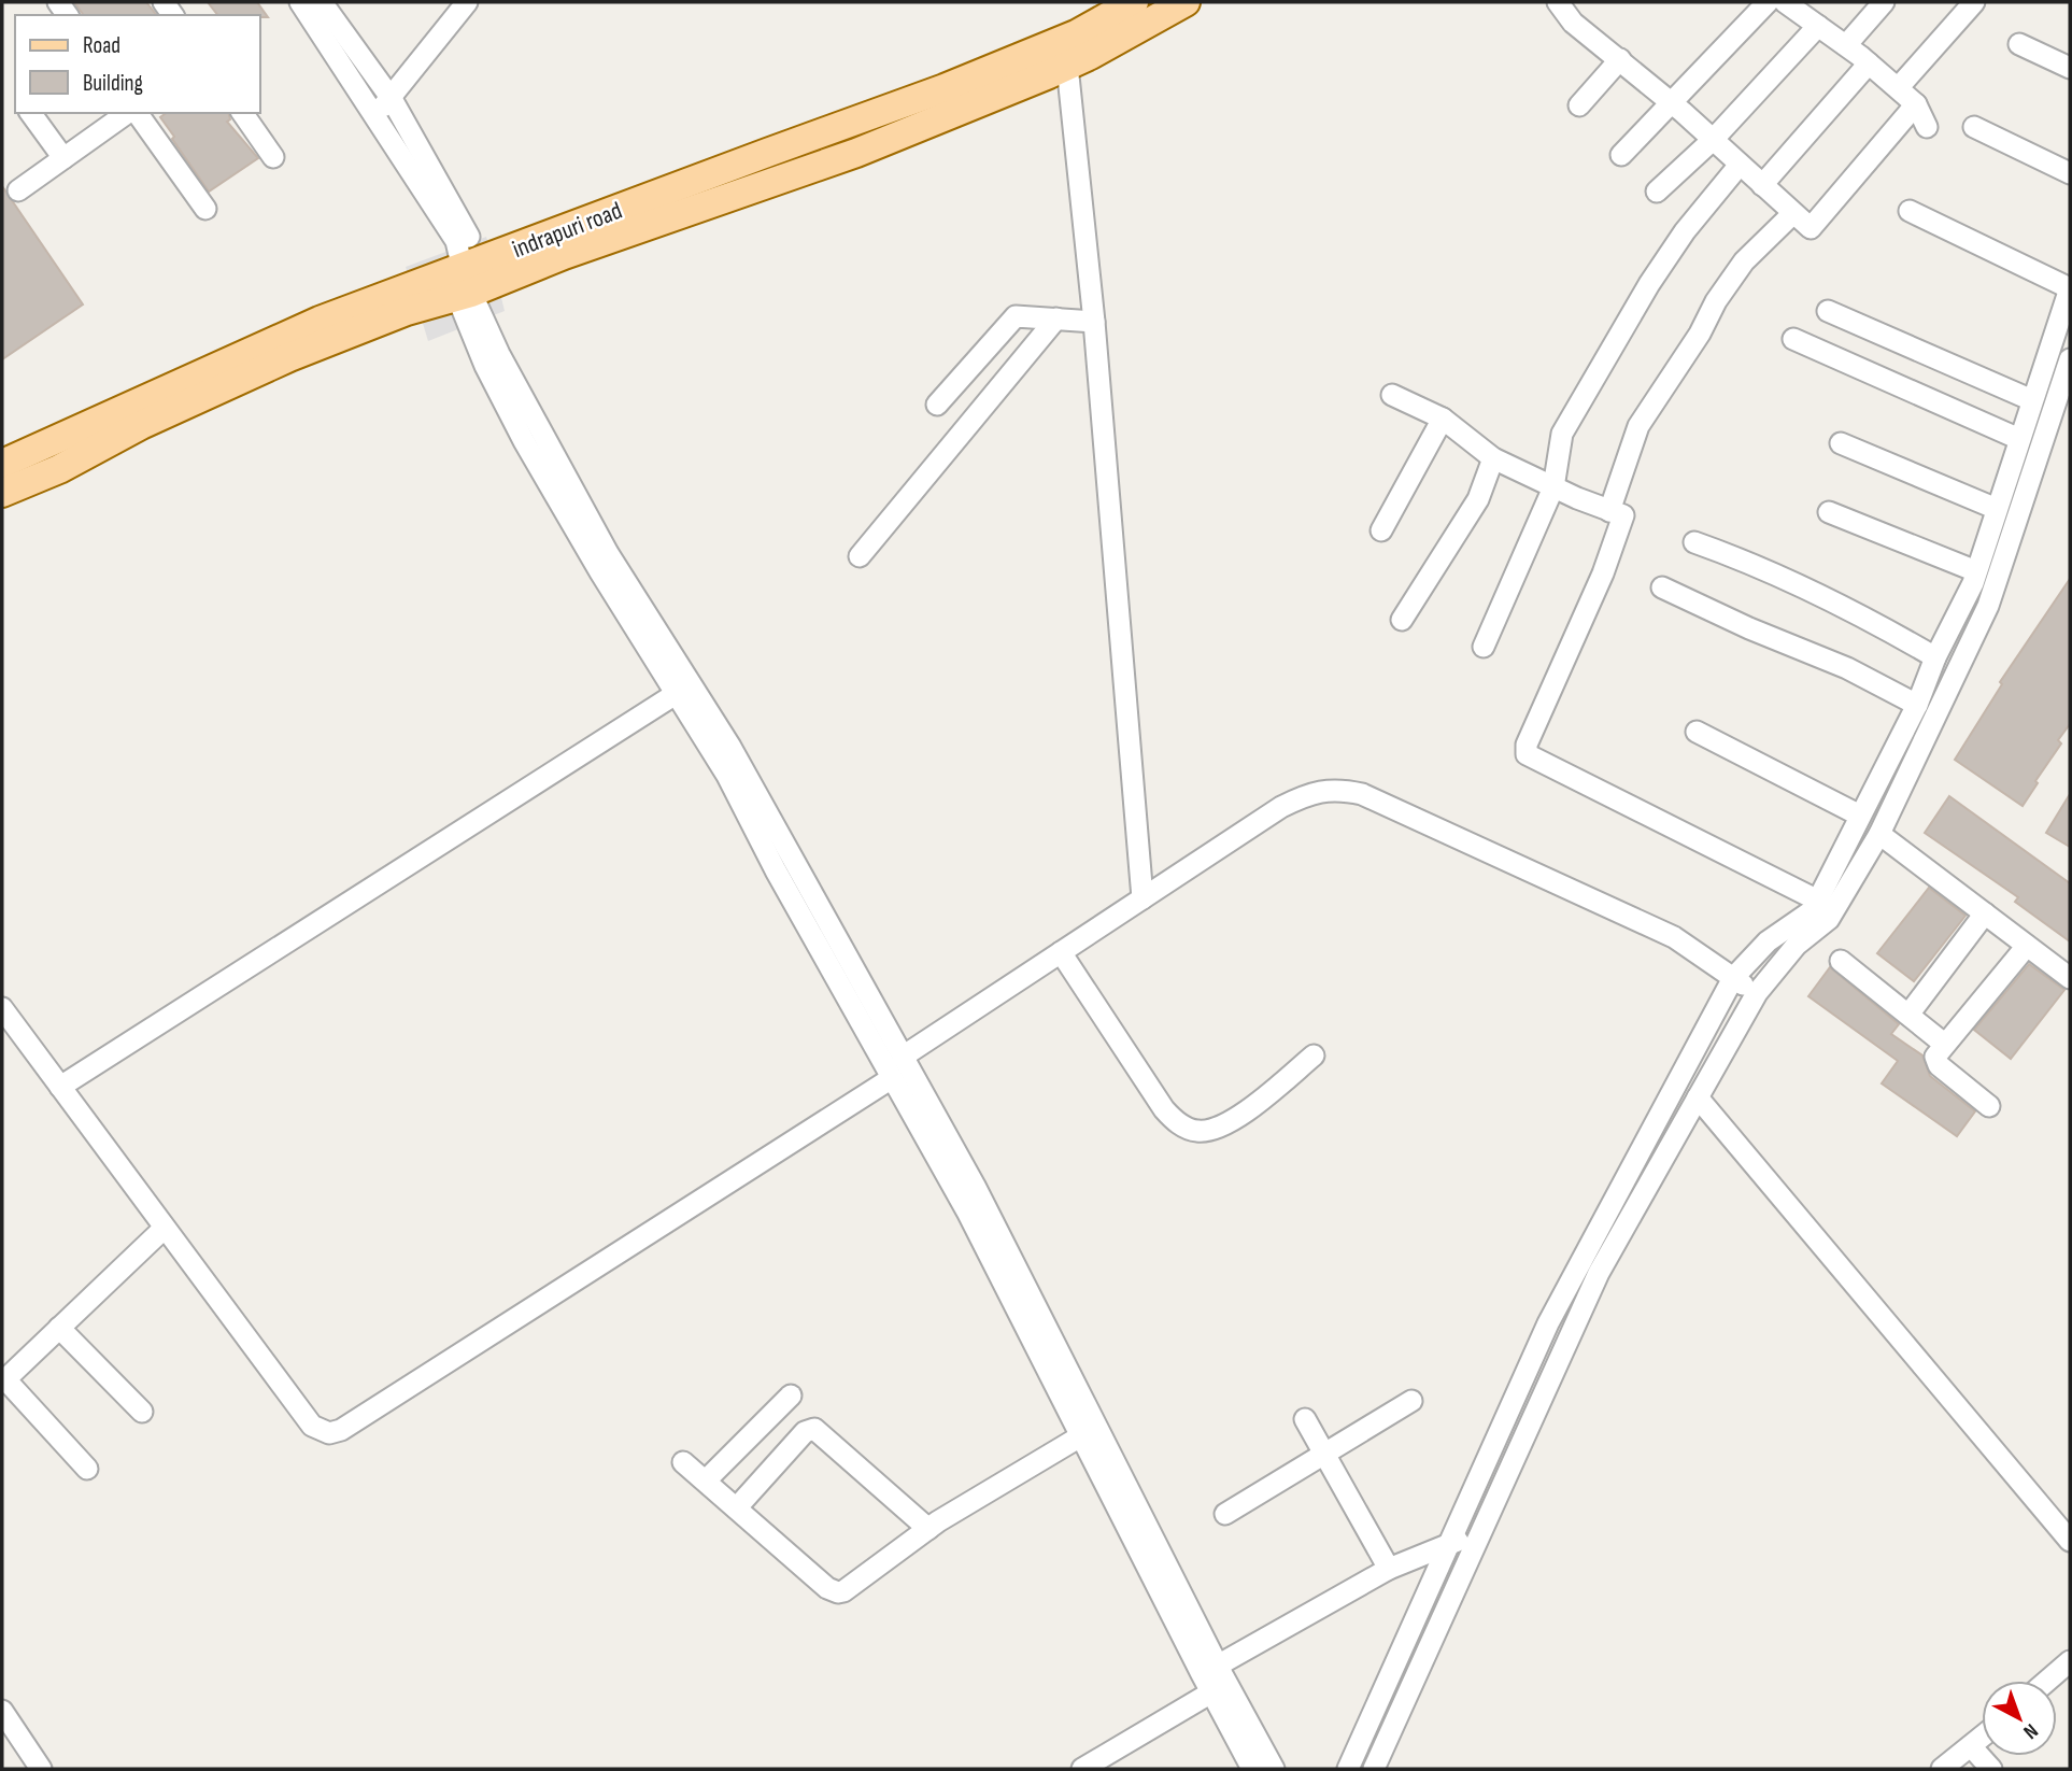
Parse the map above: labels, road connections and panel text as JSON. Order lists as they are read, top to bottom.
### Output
{
  "streets": {
    "main road": ["indrapuri road"]
  },
  "legend": ["Road", "Building"],
  "north": "bottom right"
}
